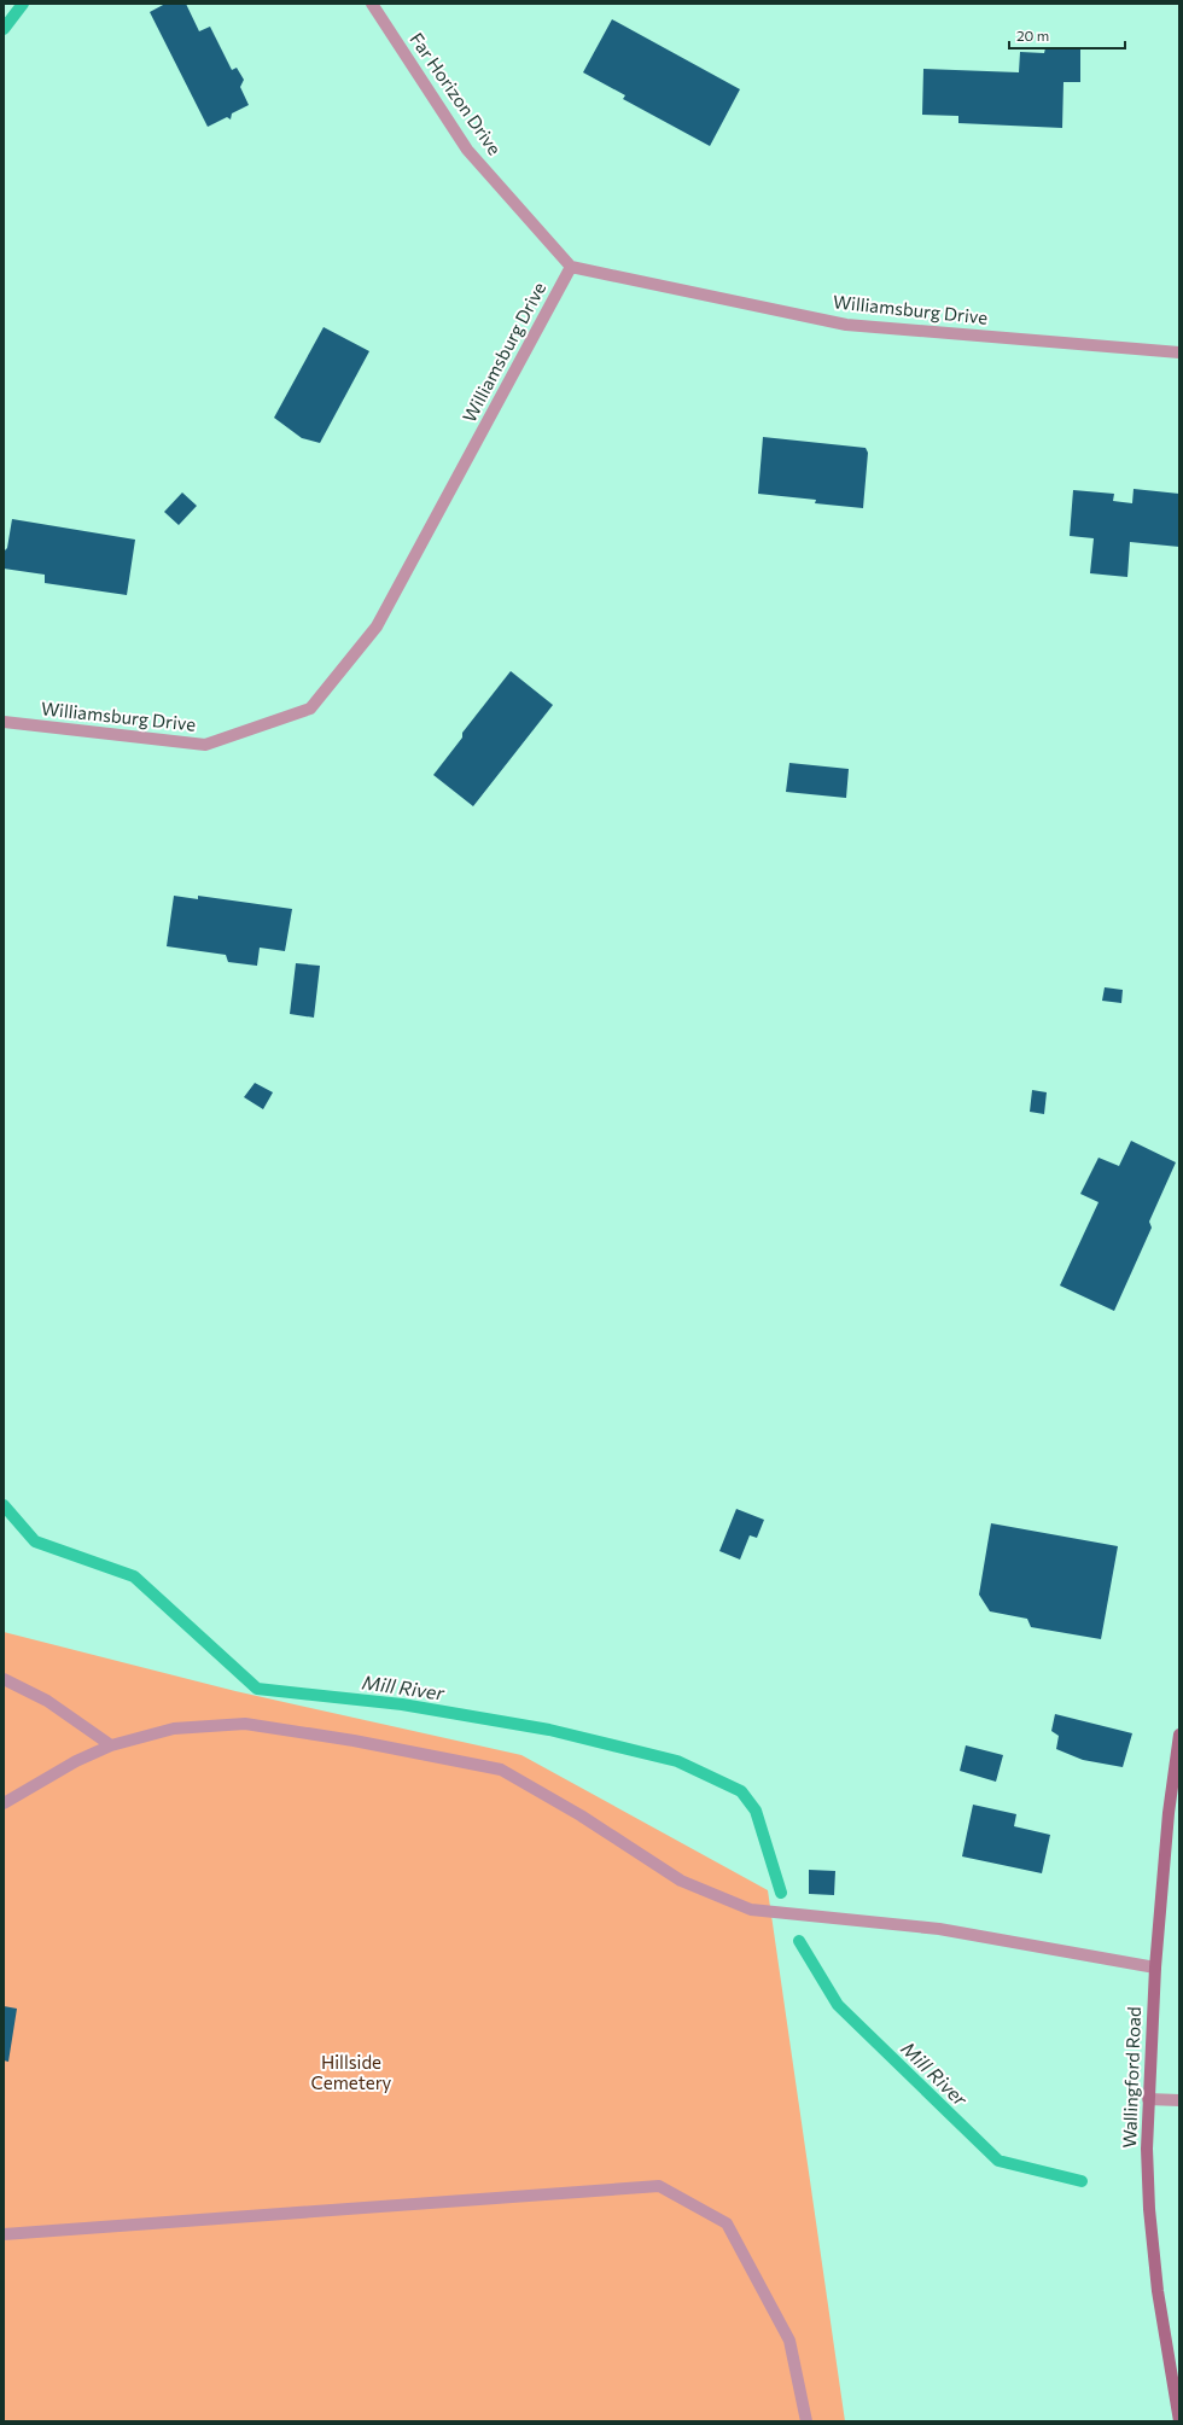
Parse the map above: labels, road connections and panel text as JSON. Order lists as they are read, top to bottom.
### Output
{
  "streets": {
    "street": ["Far Horizon Drive", "Williamsburg Drive", "Wallingford Road"]
  },
  "crossings": [
    ["Far Horizon Drive", "Williamsburg Drive"]
  ],
  "water": ["Mill River"],
  "parks": ["Hillside Cemetery"],
  "scale_bar": "20 m"
}
